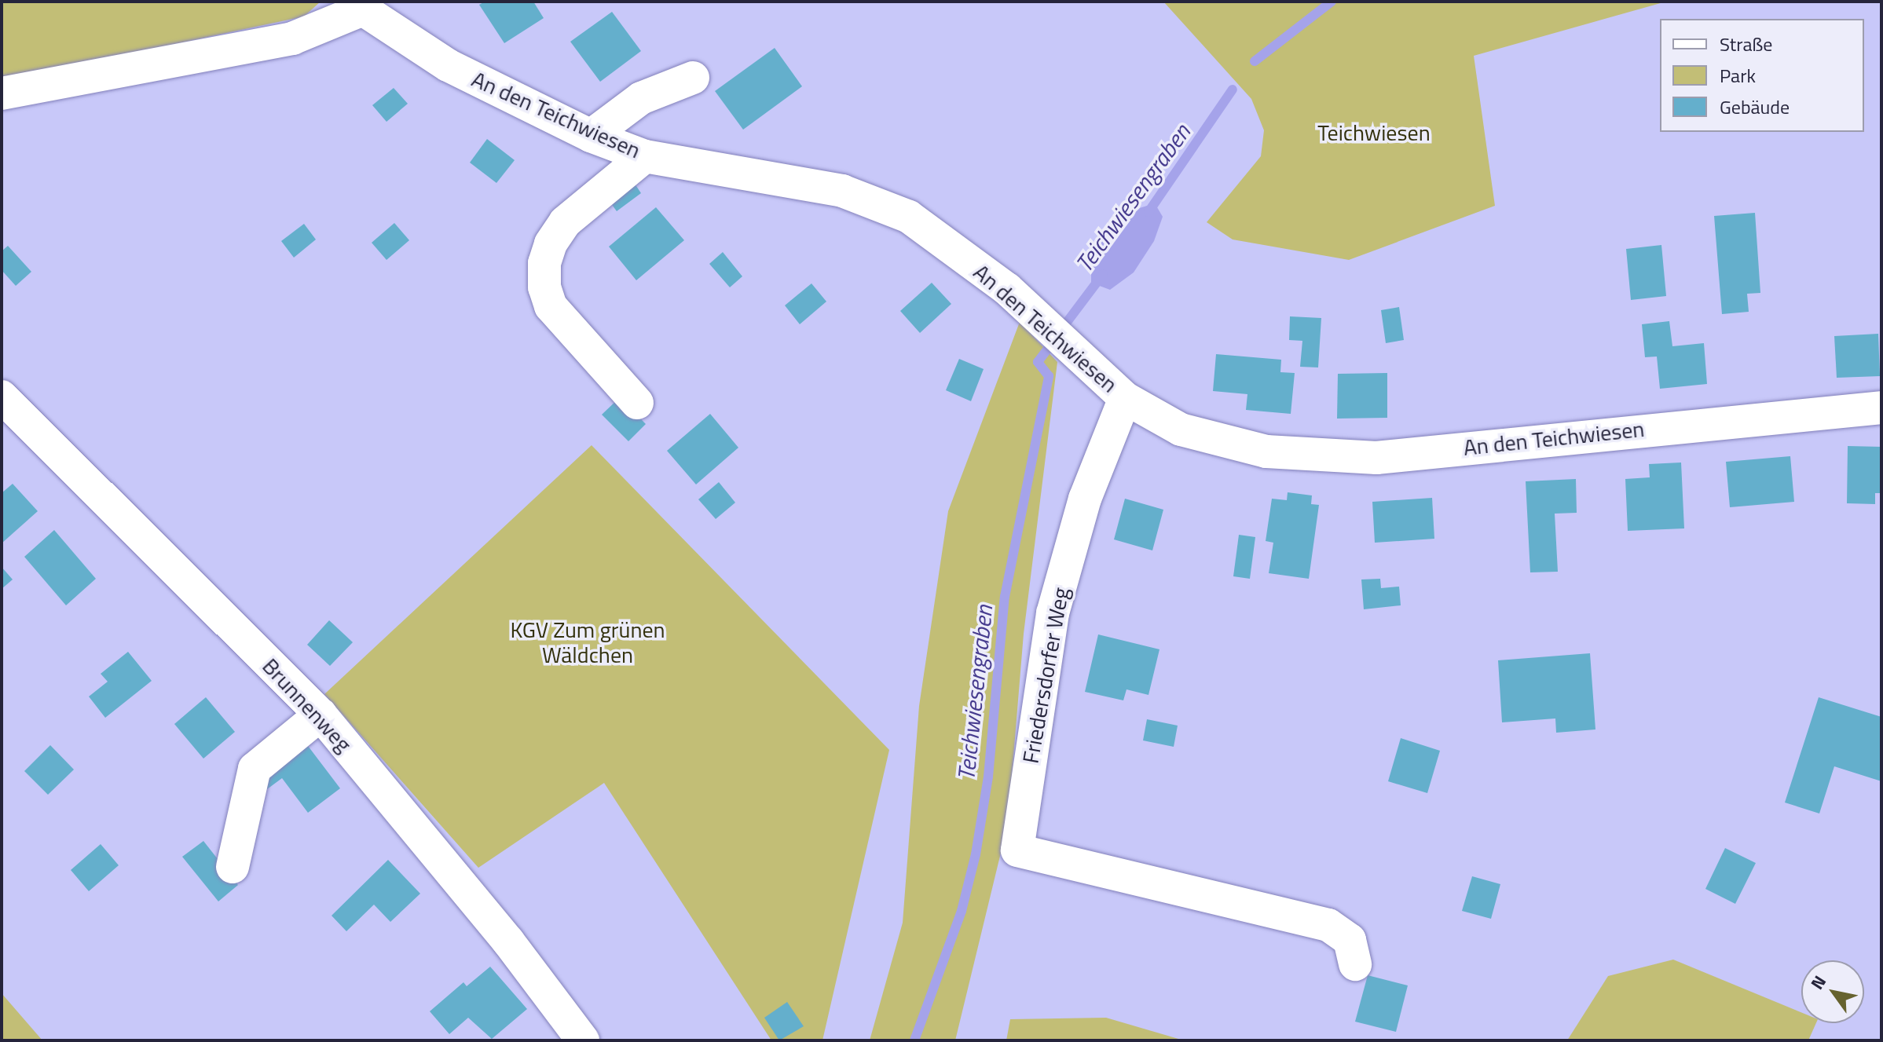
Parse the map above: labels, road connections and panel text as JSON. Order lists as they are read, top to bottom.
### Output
{
  "streets": {
    "street": ["An den Teichwiesen", "Friedersdorfer Weg", "Brunnenweg"]
  },
  "crossings": [
    ["An den Teichwiesen", "Friedersdorfer Weg"]
  ],
  "water": ["Teichwiesengraben"],
  "parks": ["Teichwiesen", "KGV Zum grünen Wäldchen"],
  "legend": ["Straße", "Park", "Gebäude"],
  "north": "top left"
}
